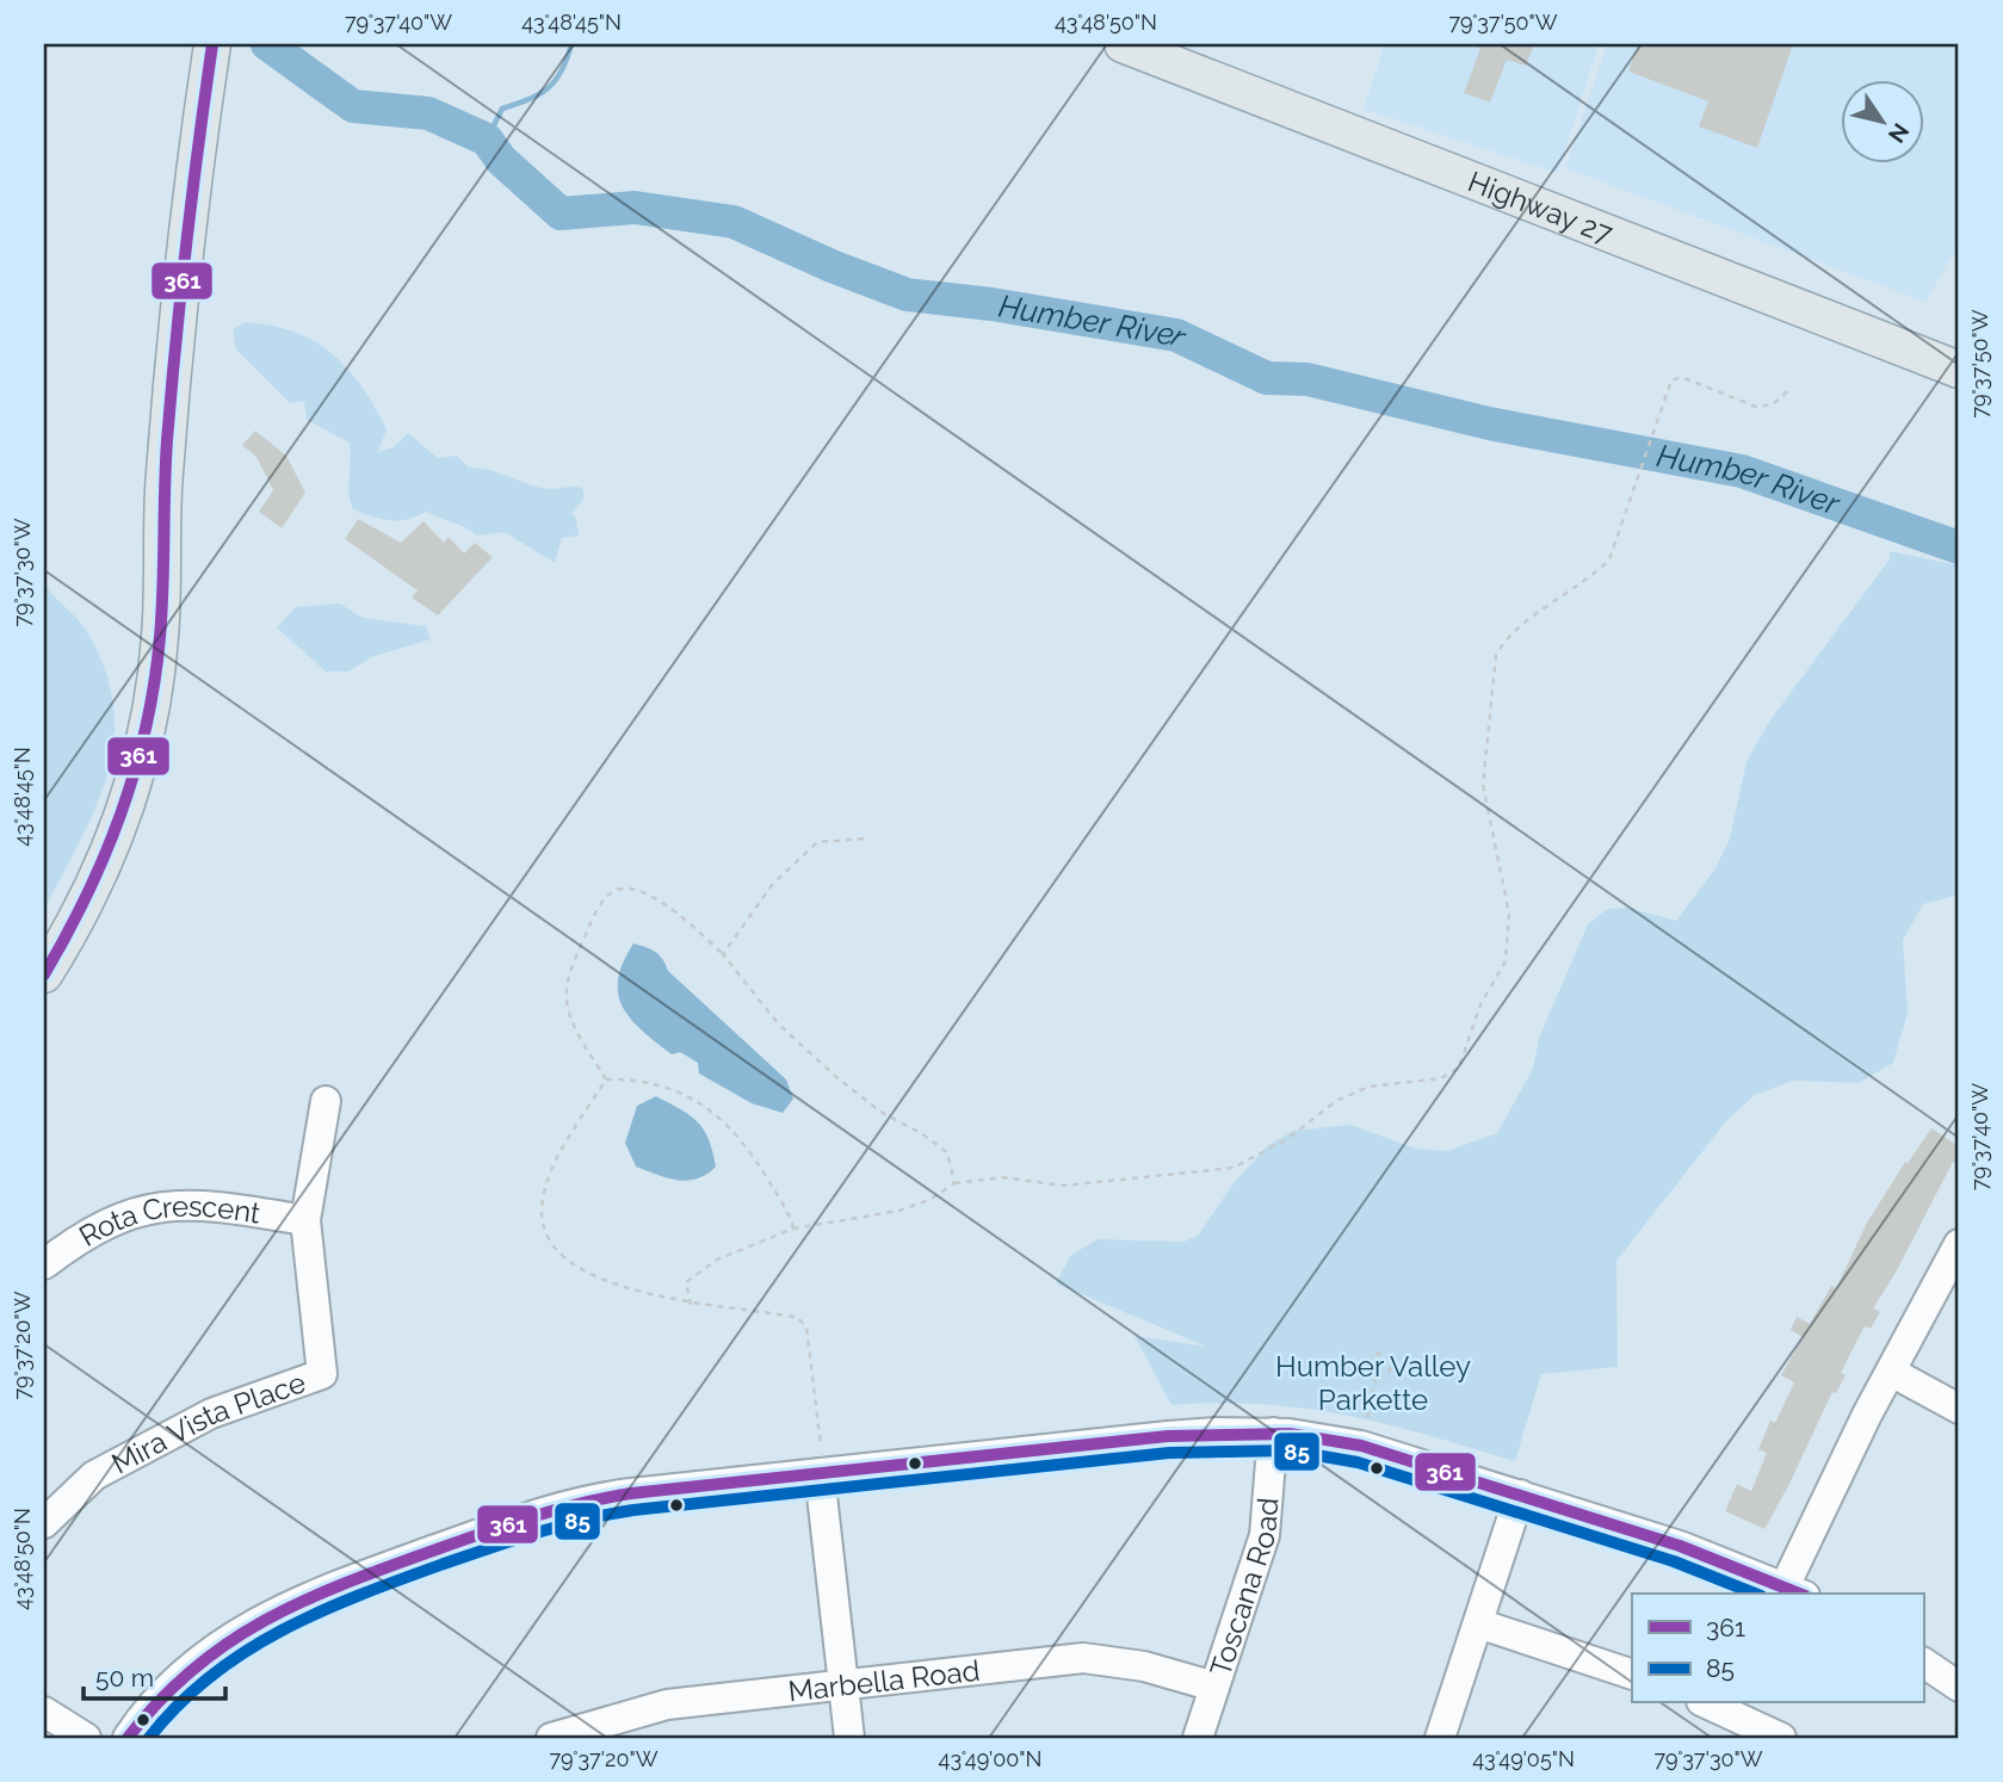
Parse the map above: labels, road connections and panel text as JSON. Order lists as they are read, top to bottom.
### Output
{
  "streets": {
    "main road": ["Highway 27"],
    "street": [
      "Rota Crescent",
      "Mira Vista Place",
      "Toscana Road",
      "Marbella Road"
    ]
  },
  "crossings": [
    ["Rota Crescent", "Mira Vista Place"],
    ["Toscana Road", "Marbella Road"]
  ],
  "water": ["Humber River"],
  "parks": ["Humber Valley Parkette"],
  "lines": ["transit line 361", "transit line 85"],
  "legend": ["361", "85"],
  "scale_bar": "50 m",
  "north": "bottom right",
  "coordinates": [
    "79°37'40\"W",
    "43°48'45\"N",
    "43°48'50\"N",
    "79°37'50\"W",
    "79°37'30\"W",
    "79°37'20\"W",
    "43°49'00\"N",
    "43°49'05\"N"
  ]
}
